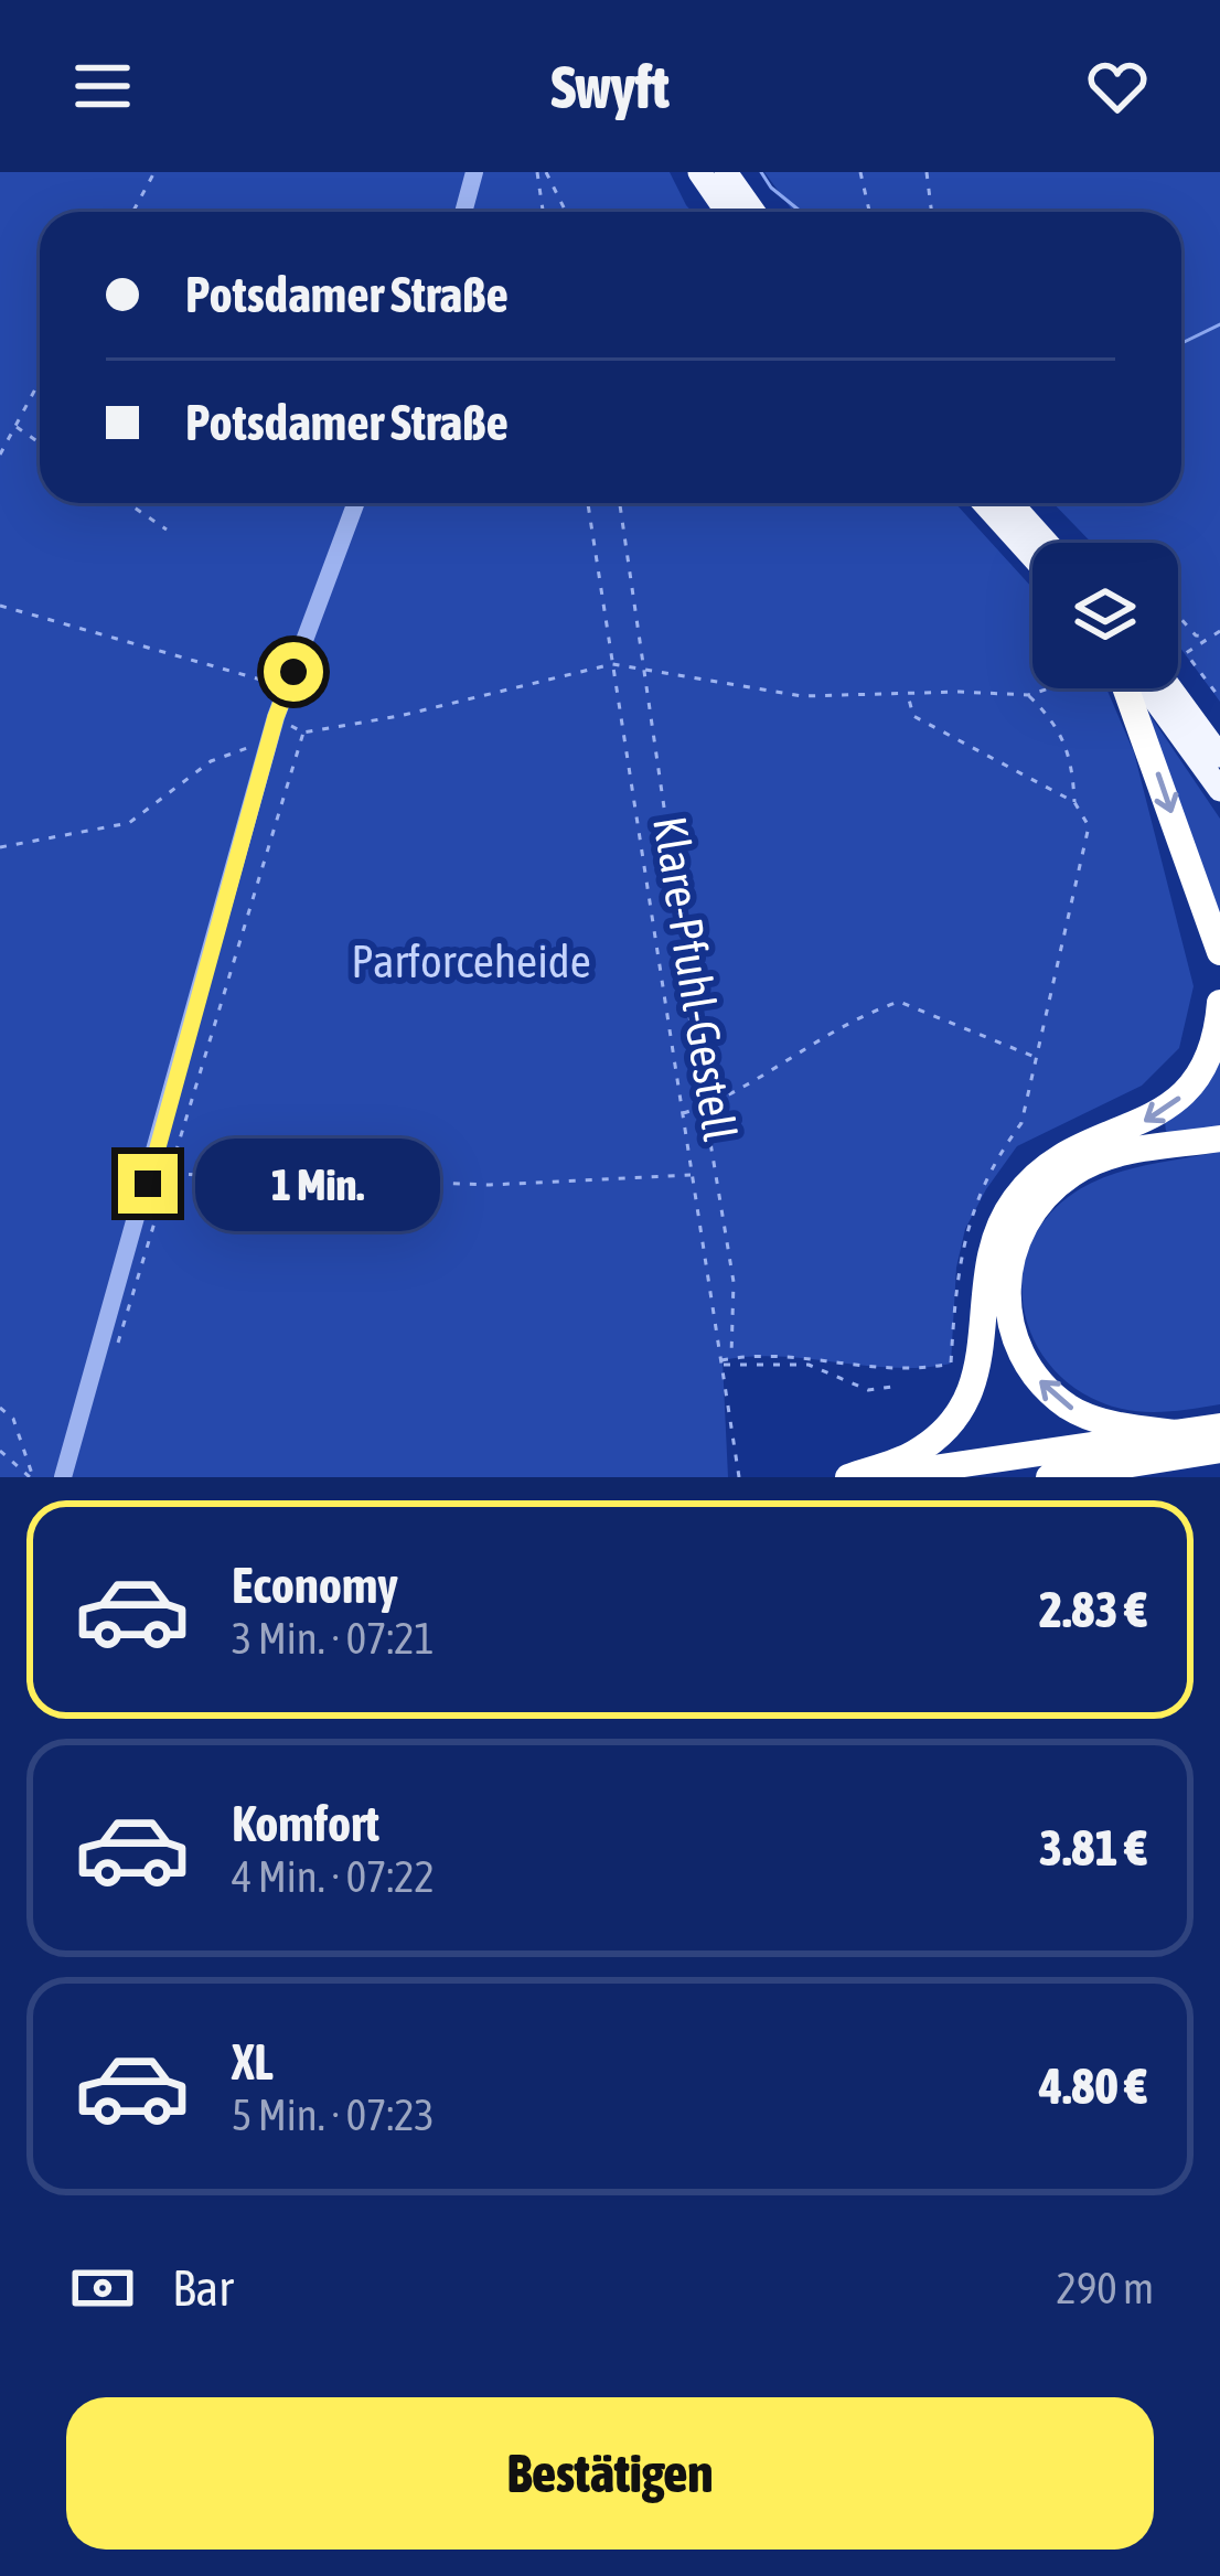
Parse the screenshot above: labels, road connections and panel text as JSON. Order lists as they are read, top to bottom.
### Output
{
  "streets": {
    "path": ["Klare-Pfuhl-Gestell"]
  },
  "parks": ["Parforceheide"],
  "page": {
    "header": "Swyft",
    "banner": ["Potsdamer Straße", "Potsdamer Straße"],
    "bubble": "1 Min.",
    "list": [
      {
        "name": "Economy",
        "note": "3 Min. · 07:21",
        "value": "2.83 €"
      },
      {
        "name": "Komfort",
        "note": "4 Min. · 07:22",
        "value": "3.81 €"
      },
      {
        "name": "XL",
        "note": "5 Min. · 07:23",
        "value": "4.80 €"
      }
    ],
    "pay": ["Bar", "290 m"],
    "buttons": "Bestätigen"
  }
}
